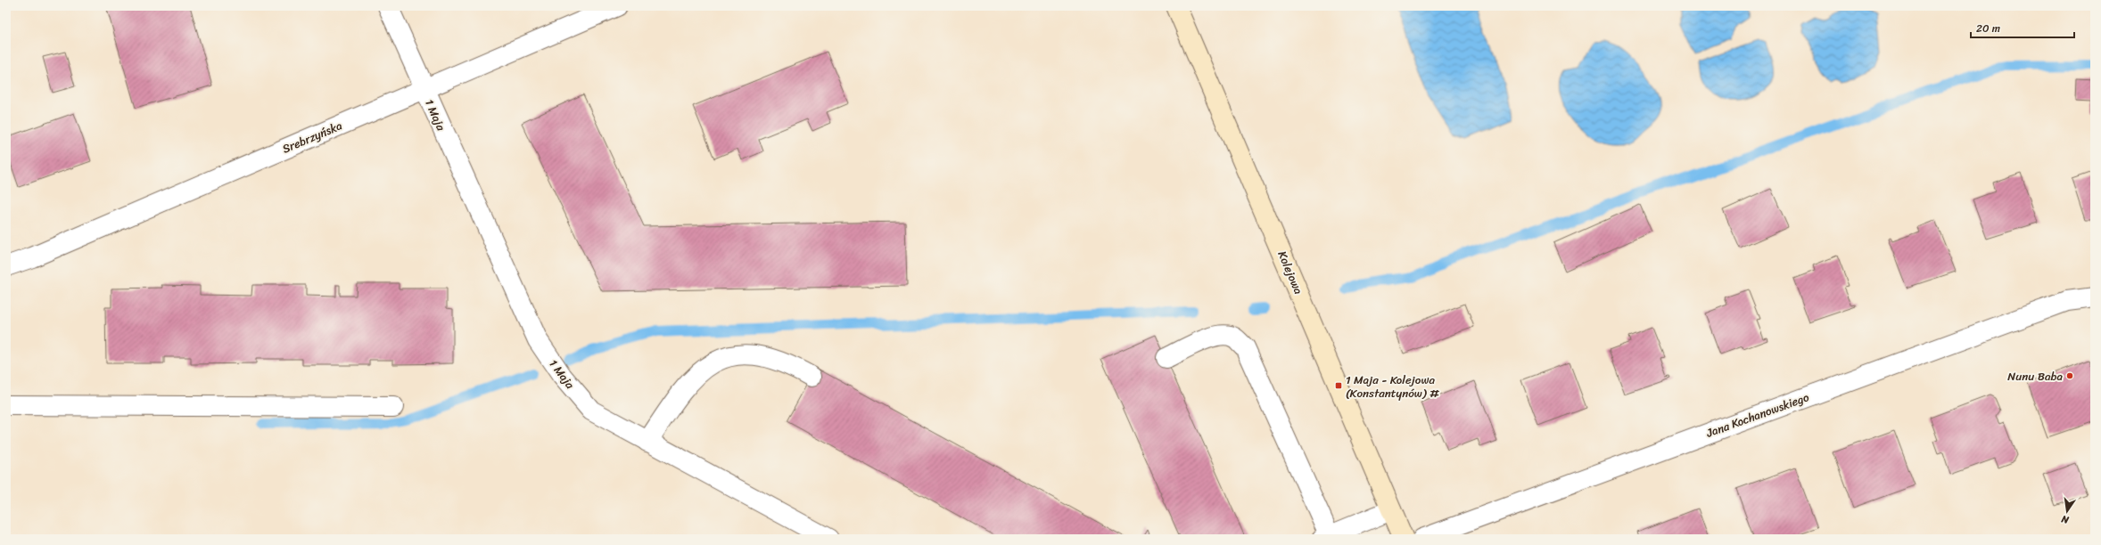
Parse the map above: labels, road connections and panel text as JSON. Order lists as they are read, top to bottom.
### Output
{
  "streets": {
    "street": [
      "1 Maja",
      "Srebrzyńska",
      "Kolejowa",
      "Jana Kochanowskiego"
    ]
  },
  "crossings": [
    ["1 Maja", "Srebrzyńska"]
  ],
  "places": {
    "other": ["Nunu Baba"],
    "transit": ["1 Maja - Kolejowa (Konstantynów) #"]
  },
  "scale_bar": "20 m",
  "north": "bottom"
}
